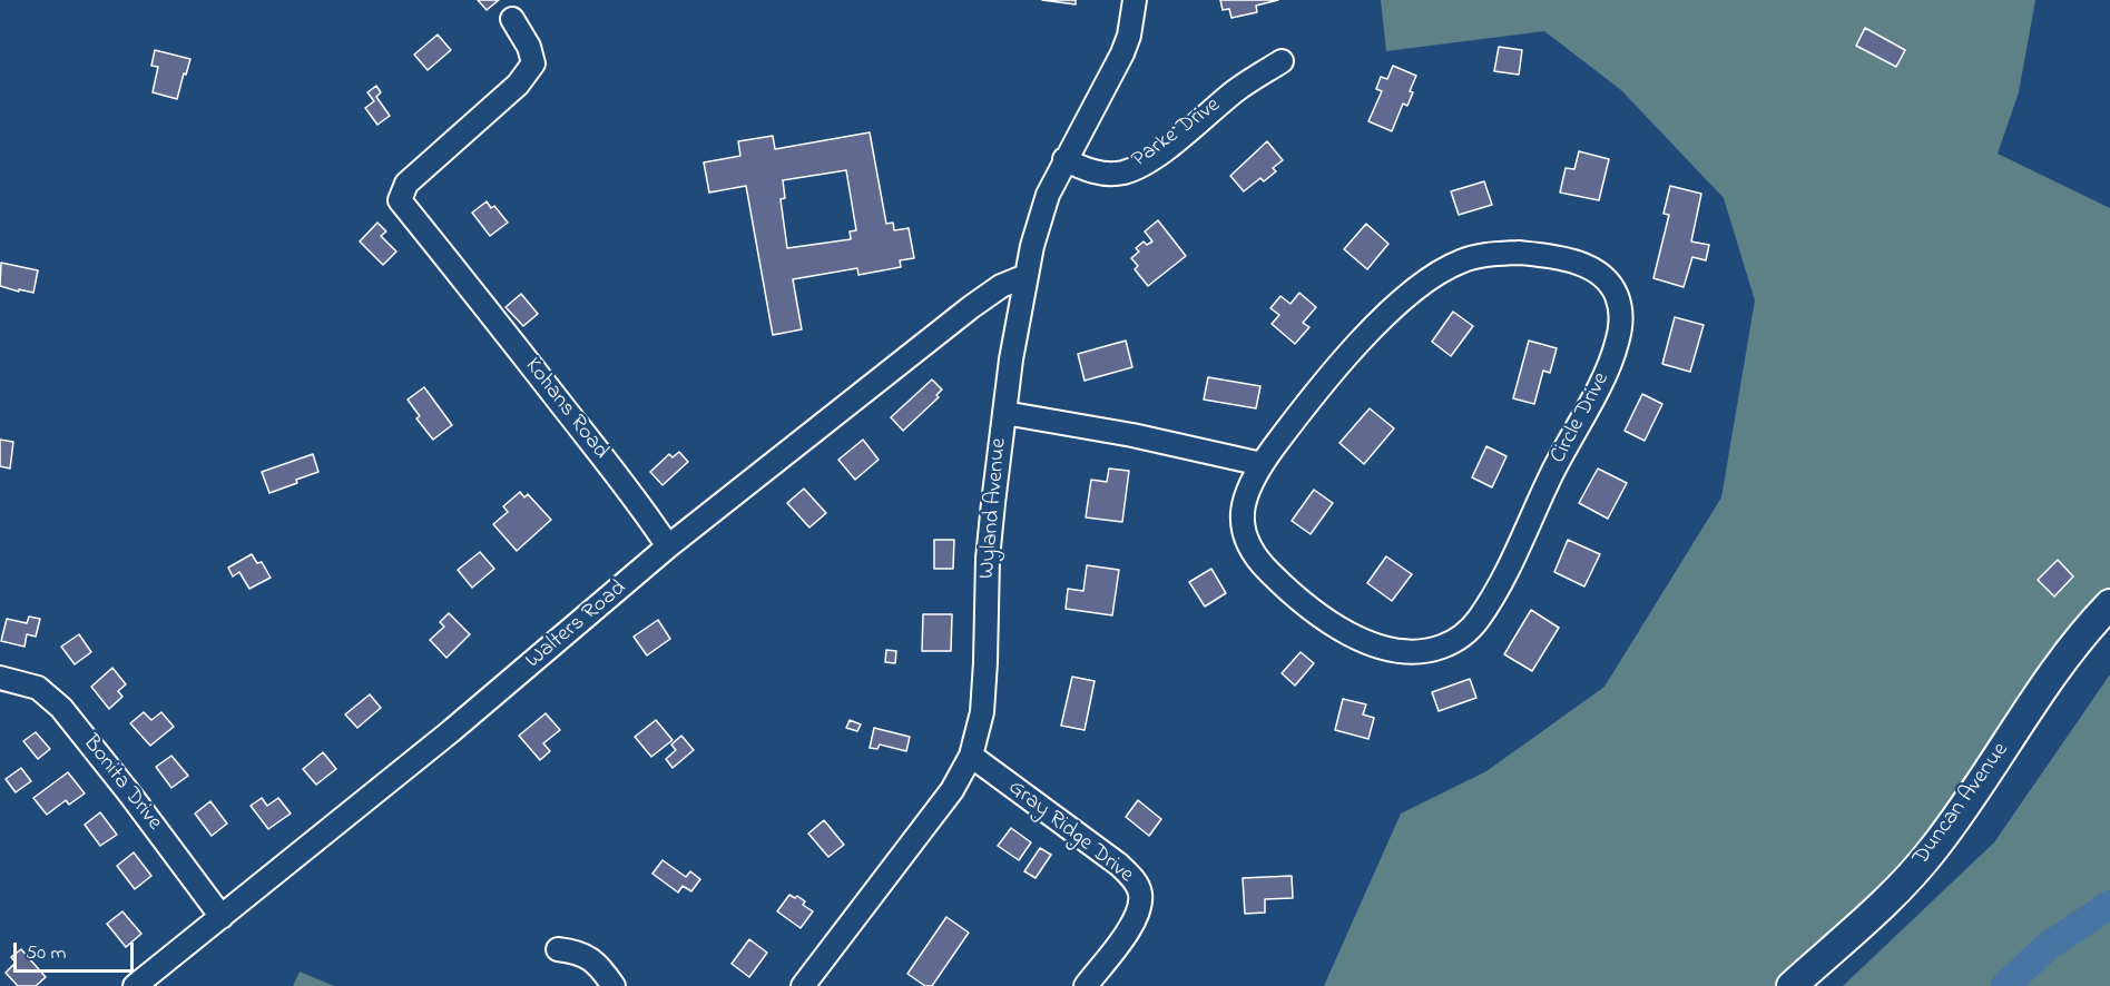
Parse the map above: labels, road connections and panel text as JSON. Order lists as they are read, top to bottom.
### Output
{
  "streets": {
    "main road": ["Duncan Avenue"],
    "street": [
      "Parke Drive",
      "Kohans Road",
      "Circle Drive",
      "Wyland Avenue",
      "Walters Road",
      "Bonita Drive",
      "Gray Ridge Drive"
    ]
  },
  "crossings": [
    ["Parke Drive", "Wyland Avenue"],
    ["Kohans Road", "Walters Road"],
    ["Wyland Avenue", "Walters Road"],
    ["Wyland Avenue", "Gray Ridge Drive"],
    ["Walters Road", "Bonita Drive"]
  ],
  "scale_bar": "50 m"
}
